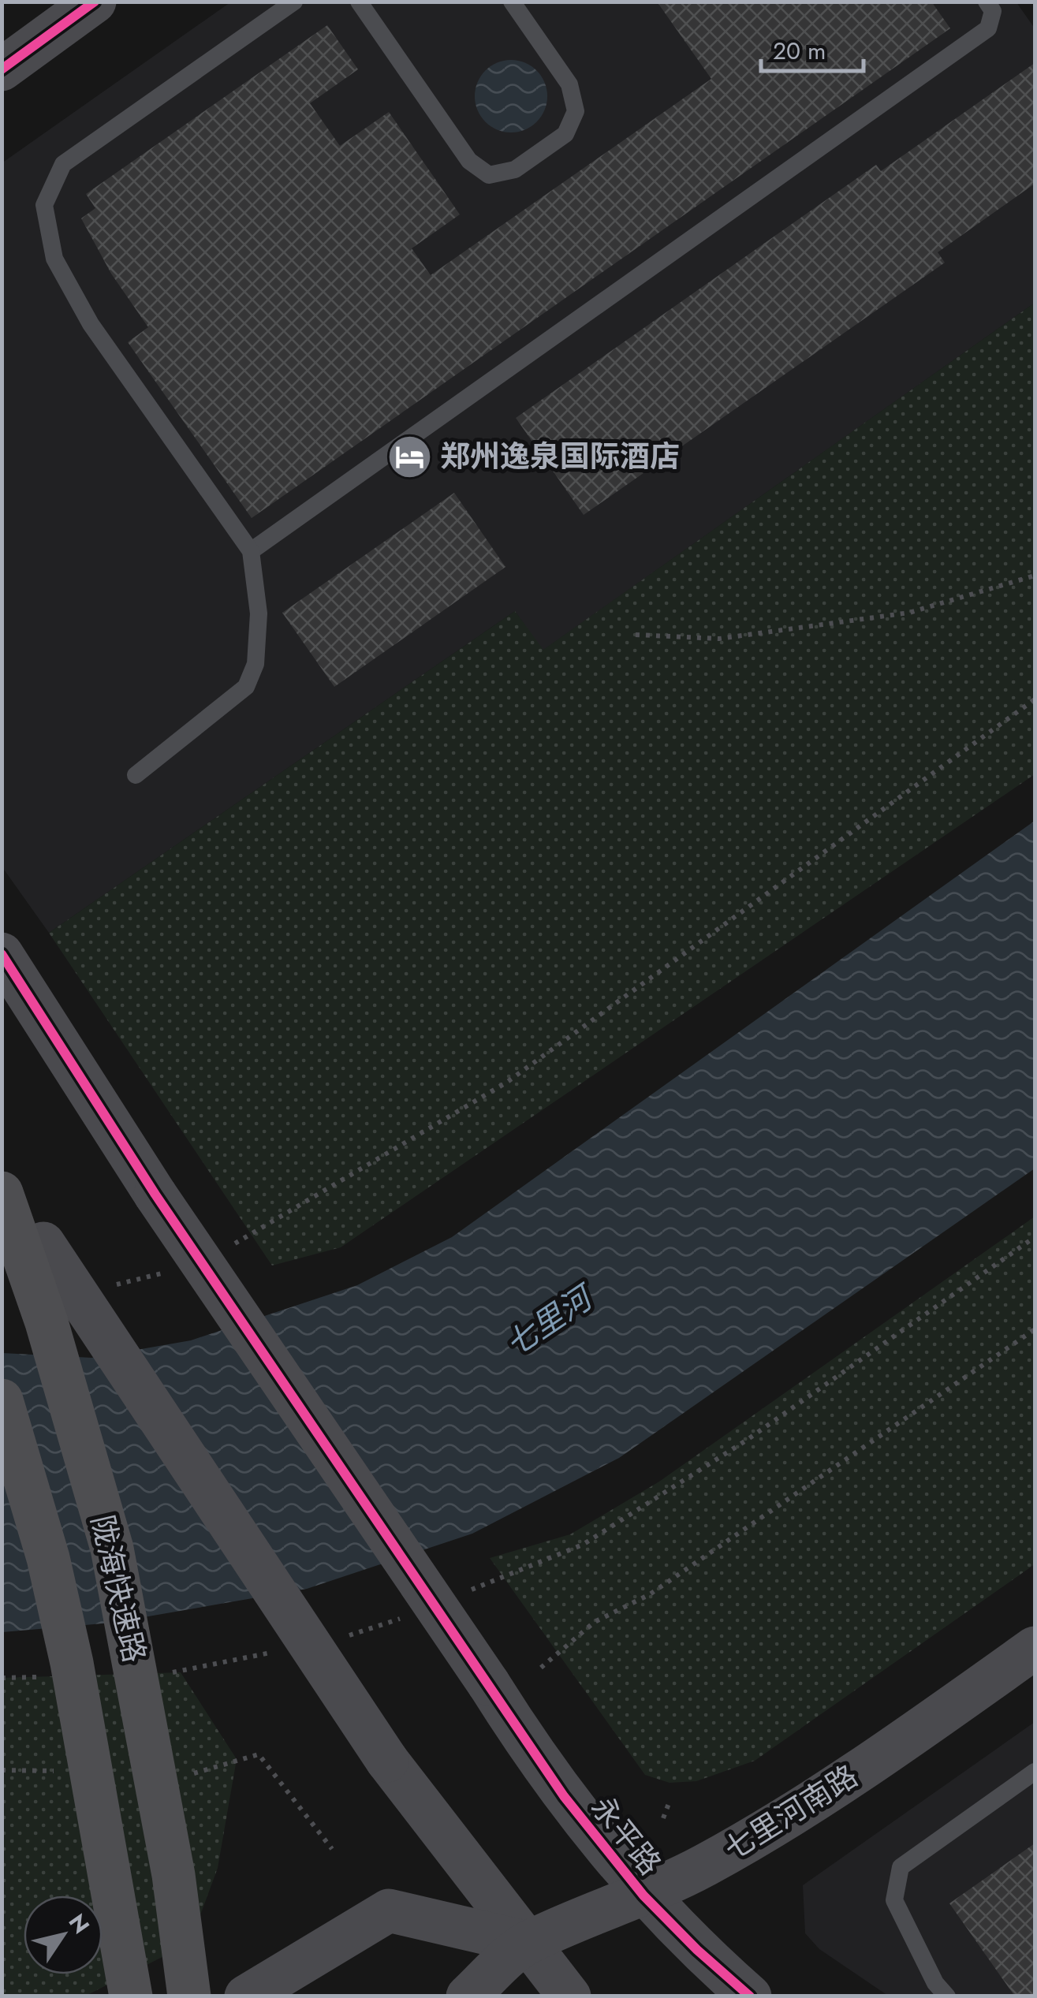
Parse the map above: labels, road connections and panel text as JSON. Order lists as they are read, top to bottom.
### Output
{
  "streets": {
    "highway": ["陇海快速路"],
    "street": ["七里河南路", "永平路"]
  },
  "crossings": [
    ["七里河南路", "永平路"]
  ],
  "water": ["七里河"],
  "places": {
    "hotel": ["郑州逸泉国际酒店"]
  },
  "scale_bar": "20 m",
  "north": "top right"
}
